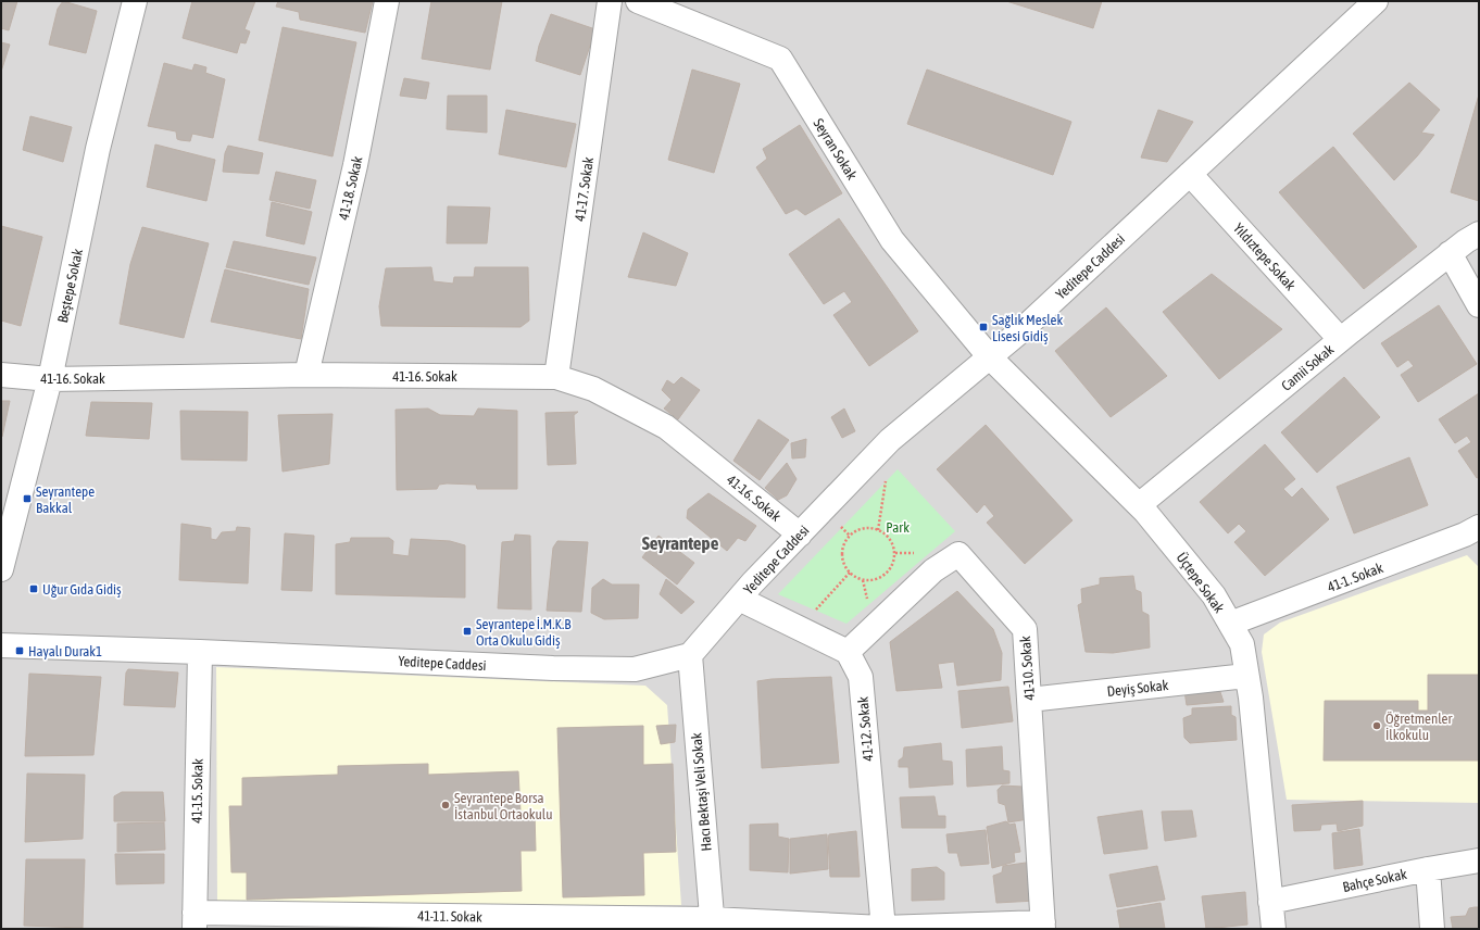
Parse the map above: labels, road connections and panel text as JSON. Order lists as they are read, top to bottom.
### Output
{
  "streets": {
    "street": [
      "Seyran Sokak",
      "41-18. Sokak",
      "41-17. Sokak",
      "Yıldıztepe Sokak",
      "Yeditepe Caddesi",
      "Beştepe Sokak",
      "Camii Sokak",
      "41-16. Sokak",
      "41-1. Sokak",
      "Üçtepe Sokak",
      "41-10. Sokak",
      "Deyiş Sokak",
      "41-12. Sokak",
      "41-15. Sokak",
      "Hacı Bektaşi Veli Sokak",
      "Bahçe Sokak",
      "41-11. Sokak"
    ]
  },
  "crossings": [
    ["Seyran Sokak", "Yeditepe Caddesi"],
    ["Seyran Sokak", "Üçtepe Sokak"],
    ["41-18. Sokak", "41-16. Sokak"],
    ["41-17. Sokak", "41-16. Sokak"],
    ["Yıldıztepe Sokak", "Yeditepe Caddesi"],
    ["Yıldıztepe Sokak", "Camii Sokak"],
    ["Yeditepe Caddesi", "41-16. Sokak"],
    ["Yeditepe Caddesi", "Üçtepe Sokak"],
    ["Yeditepe Caddesi", "41-15. Sokak"],
    ["Yeditepe Caddesi", "Hacı Bektaşi Veli Sokak"],
    ["Beştepe Sokak", "41-16. Sokak"],
    ["Camii Sokak", "Üçtepe Sokak"],
    ["41-1. Sokak", "Üçtepe Sokak"],
    ["Üçtepe Sokak", "Deyiş Sokak"],
    ["Üçtepe Sokak", "Bahçe Sokak"],
    ["41-10. Sokak", "Deyiş Sokak"],
    ["41-10. Sokak", "41-12. Sokak"],
    ["41-10. Sokak", "41-11. Sokak"],
    ["41-12. Sokak", "41-11. Sokak"],
    ["41-15. Sokak", "41-11. Sokak"],
    ["Hacı Bektaşi Veli Sokak", "41-11. Sokak"]
  ],
  "districts": ["Seyrantepe"],
  "parks": ["Park"],
  "places": {
    "transit": [
      "Sağlık Meslek Lisesi Gidiş",
      "Seyrantepe Bakkal",
      "Uğur Gıda Gidiş",
      "Seyrantepe İ.M.K.B Orta Okulu Gidiş",
      "Hayalı Durak1"
    ],
    "other": ["Öğretmenler İlkokulu", "Seyrantepe Borsa İstanbul Ortaokulu"]
  }
}
